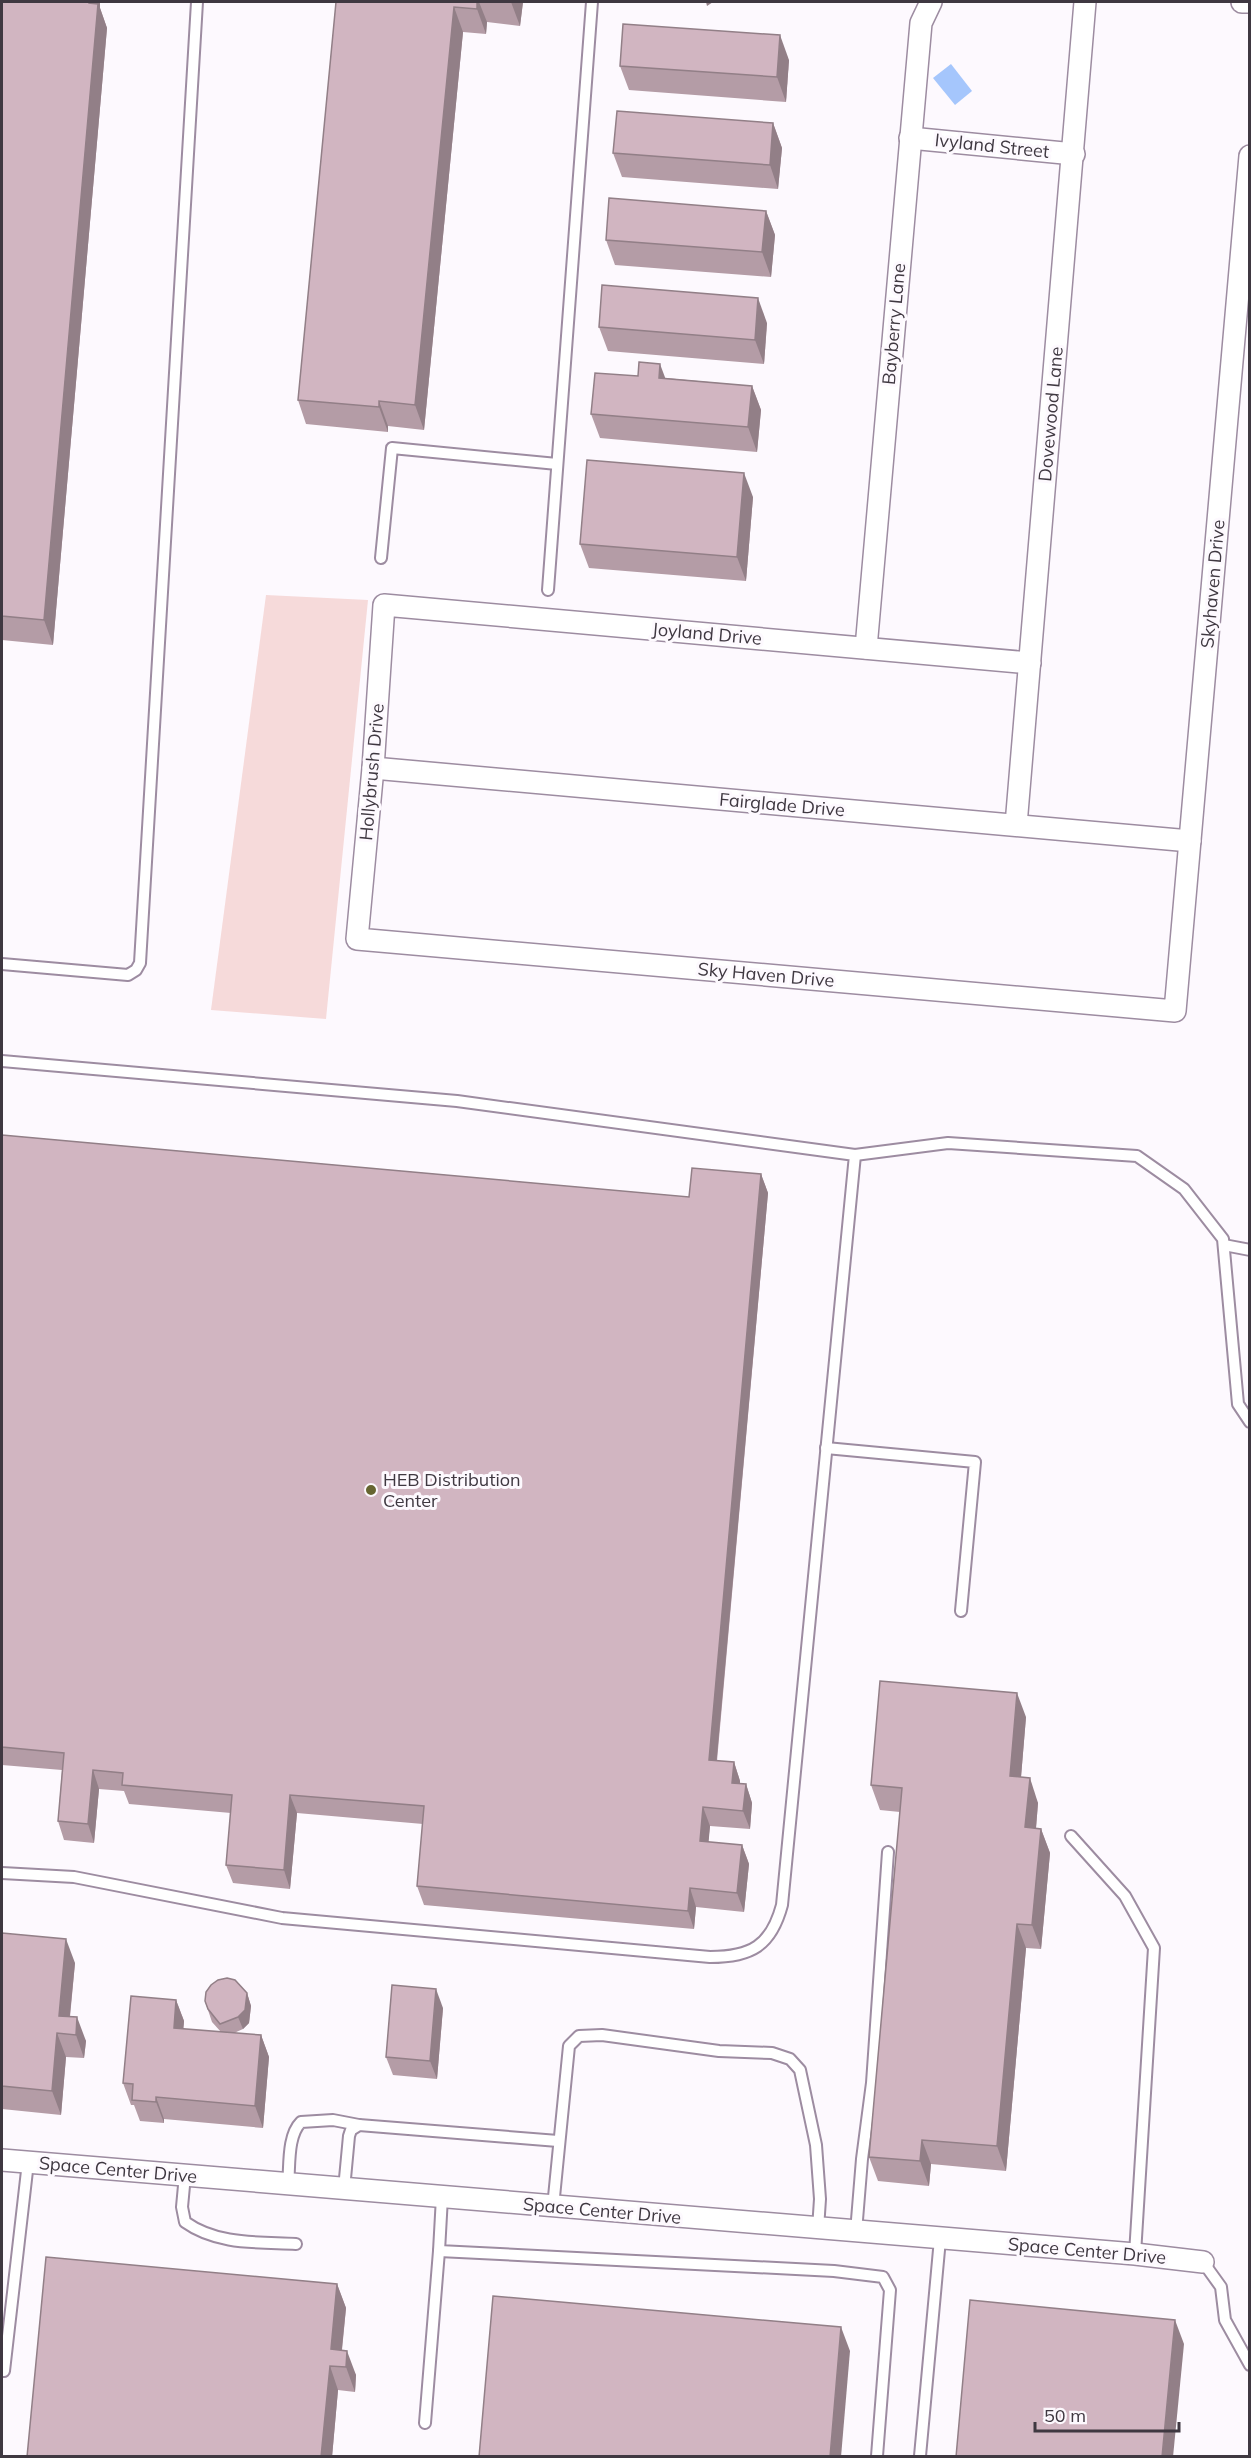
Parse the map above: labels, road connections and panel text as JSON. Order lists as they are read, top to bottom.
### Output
{
  "streets": {
    "street": [
      "Ivyland Street",
      "Bayberry Lane",
      "Dovewood Lane",
      "Skyhaven Drive",
      "Joyland Drive",
      "Hollybrush Drive",
      "Fairglade Drive",
      "Sky Haven Drive",
      "Space Center Drive"
    ]
  },
  "crossings": [
    ["Ivyland Street", "Bayberry Lane"],
    ["Ivyland Street", "Dovewood Lane"],
    ["Bayberry Lane", "Joyland Drive"],
    ["Dovewood Lane", "Joyland Drive"],
    ["Dovewood Lane", "Fairglade Drive"],
    ["Skyhaven Drive", "Fairglade Drive"],
    ["Skyhaven Drive", "Sky Haven Drive"],
    ["Joyland Drive", "Hollybrush Drive"],
    ["Hollybrush Drive", "Fairglade Drive"],
    ["Hollybrush Drive", "Sky Haven Drive"]
  ],
  "places": ["HEB Distribution Center"],
  "scale_bar": "50 m"
}
